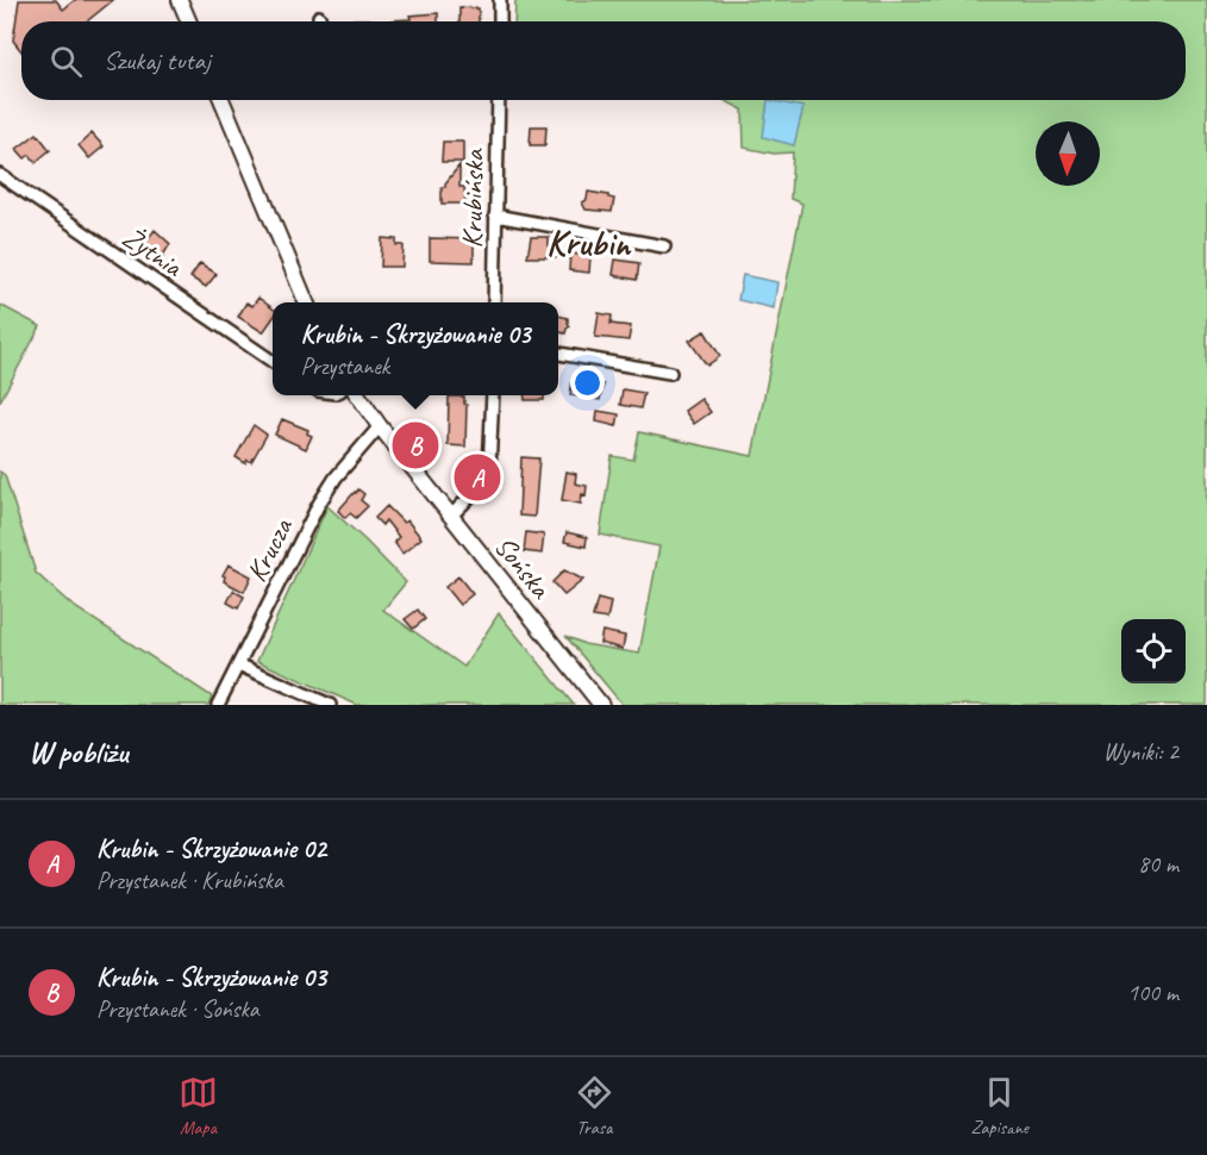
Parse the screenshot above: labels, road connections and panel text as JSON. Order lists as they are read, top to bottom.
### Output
{
  "streets": {
    "street": [
      "Krubińska",
      "Żytnia",
      "Krucza",
      "Sońska"
    ]
  },
  "crossings": [
    ["Krucza", "Sońska"]
  ],
  "districts": ["Krubin"],
  "north": "bottom",
  "page": {
    "search": "Szukaj tutaj",
    "popup": ["Krubin - Skrzyżowanie 03", "Przystanek"],
    "pins": ["B", "A"],
    "heading": ["W pobliżu", "Wyniki: 2"],
    "list": [
      {
        "mark": "A",
        "name": "Krubin - Skrzyżowanie 02",
        "note": "Przystanek · Krubińska",
        "value": "80 m"
      },
      {
        "mark": "B",
        "name": "Krubin - Skrzyżowanie 03",
        "note": "Przystanek · Sońska",
        "value": "100 m"
      }
    ],
    "nav": ["Mapa", "Trasa", "Zapisane"]
  }
}
